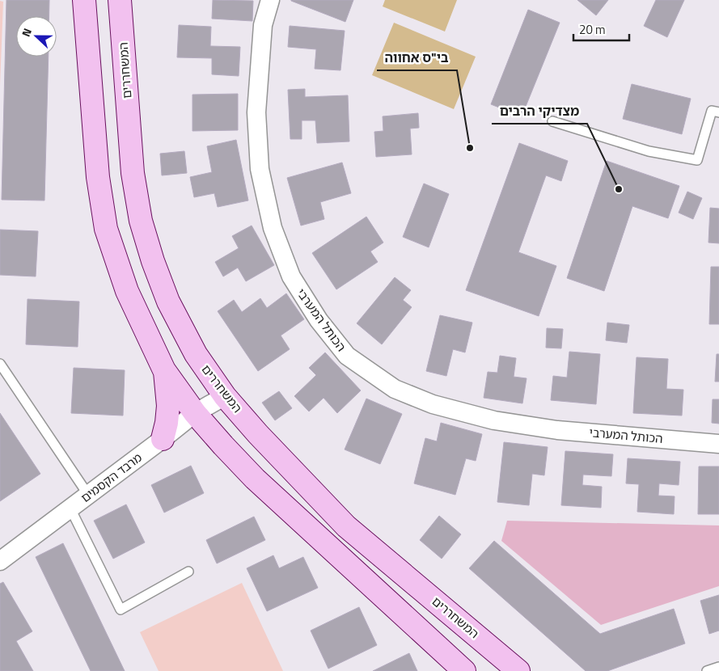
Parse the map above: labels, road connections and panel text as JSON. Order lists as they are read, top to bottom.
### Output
{
  "streets": {
    "main road": ["המשחררים"],
    "street": ["הכותל המערבי", "מרבד הקסמים"]
  },
  "crossings": [
    ["המשחררים", "מרבד הקסמים"]
  ],
  "places": ["בי\"ס אחווה", "מצדיקי הרבים"],
  "scale_bar": "20 m",
  "north": "left"
}
